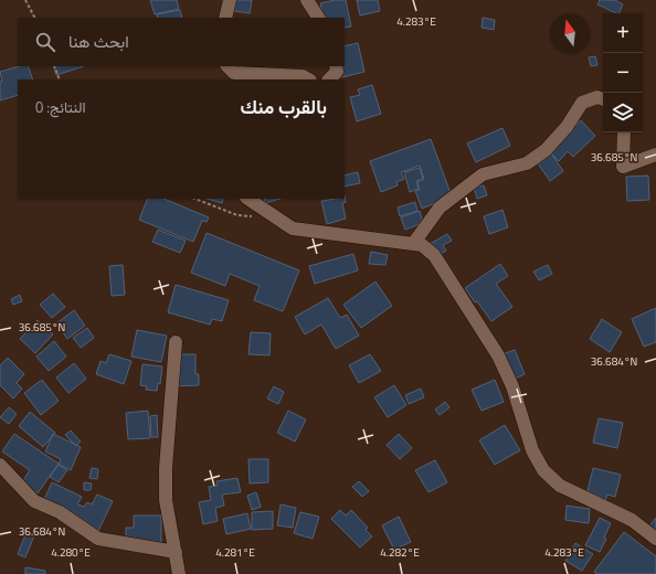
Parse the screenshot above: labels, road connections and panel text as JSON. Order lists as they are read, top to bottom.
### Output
{
  "north": "top",
  "page": {
    "map_buttons": ["+", "−"],
    "search": "ابحث هنا",
    "heading": ["بالقرب منك", "النتائج: 0"]
  },
  "coordinates": [
    "4.283°E",
    "36.685°N",
    "36.684°N",
    "4.280°E",
    "4.281°E",
    "4.282°E"
  ]
}
